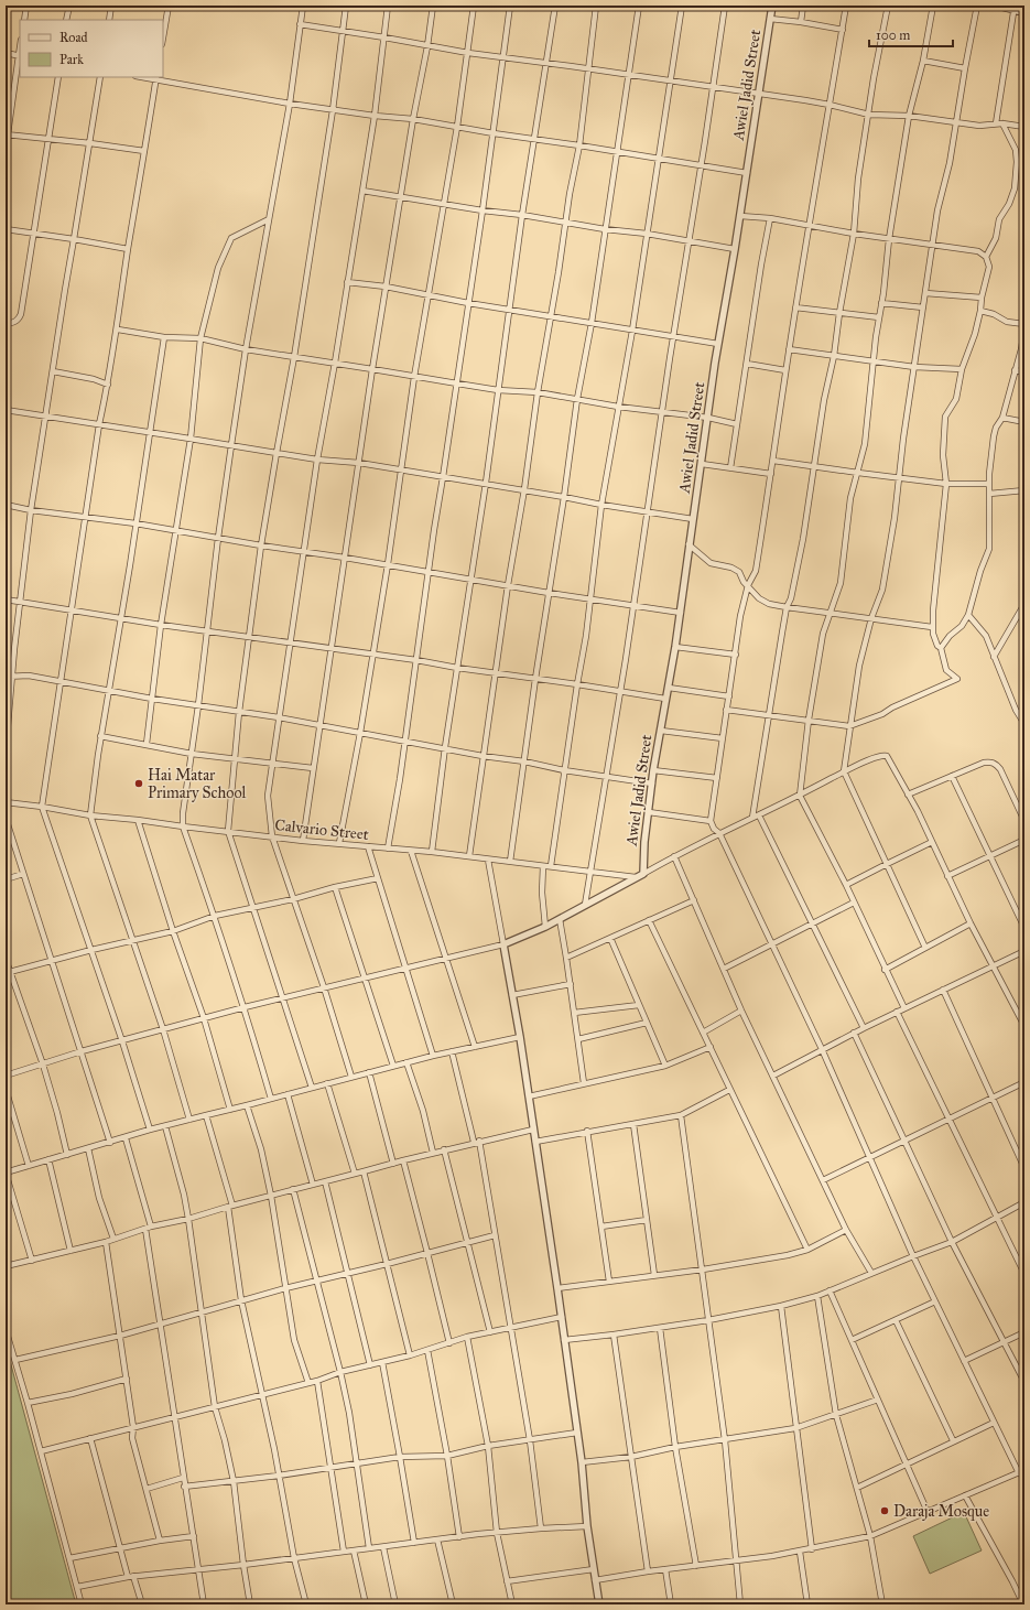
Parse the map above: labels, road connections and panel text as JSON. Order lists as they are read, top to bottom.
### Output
{
  "streets": {
    "street": ["Awiel Jadid Street", "Calvario Street"]
  },
  "places": ["Hai Matar Primary School", "Daraja Mosque"],
  "legend": ["Road", "Park"],
  "scale_bar": "100 m"
}
